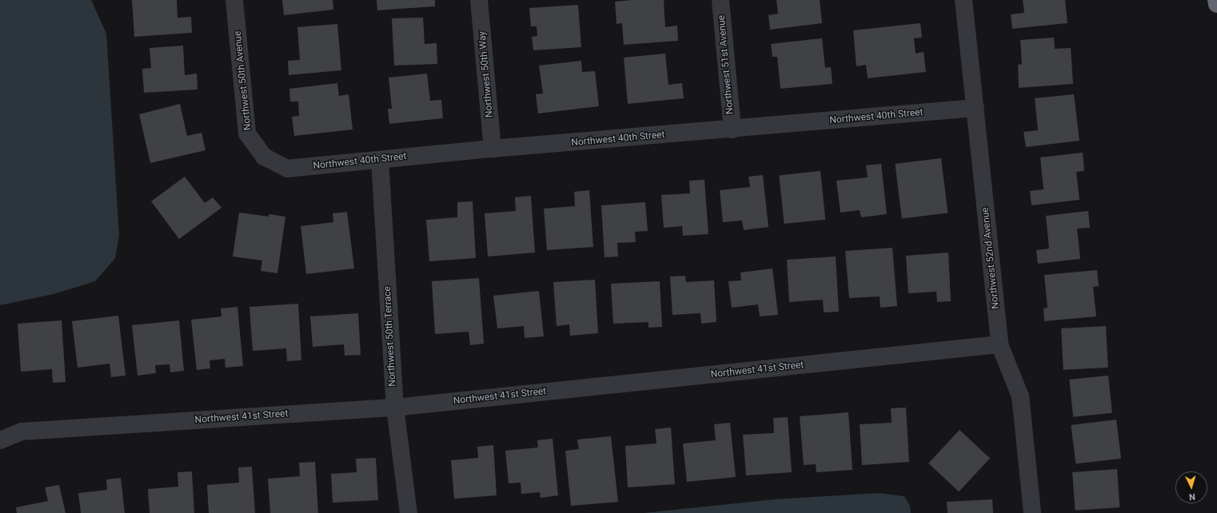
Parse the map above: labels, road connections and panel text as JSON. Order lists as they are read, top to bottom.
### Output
{
  "streets": {
    "street": [
      "Northwest 51st Avenue",
      "Northwest 50th Way",
      "Northwest 50th Avenue",
      "Northwest 40th Street",
      "Northwest 52nd Avenue",
      "Northwest 50th Terrace",
      "Northwest 41st Street"
    ]
  },
  "crossings": [
    ["Northwest 51st Avenue", "Northwest 40th Street"],
    ["Northwest 50th Way", "Northwest 40th Street"],
    ["Northwest 50th Avenue", "Northwest 40th Street"],
    ["Northwest 40th Street", "Northwest 52nd Avenue"],
    ["Northwest 40th Street", "Northwest 50th Terrace"],
    ["Northwest 52nd Avenue", "Northwest 41st Street"],
    ["Northwest 50th Terrace", "Northwest 41st Street"]
  ],
  "north": "bottom"
}
